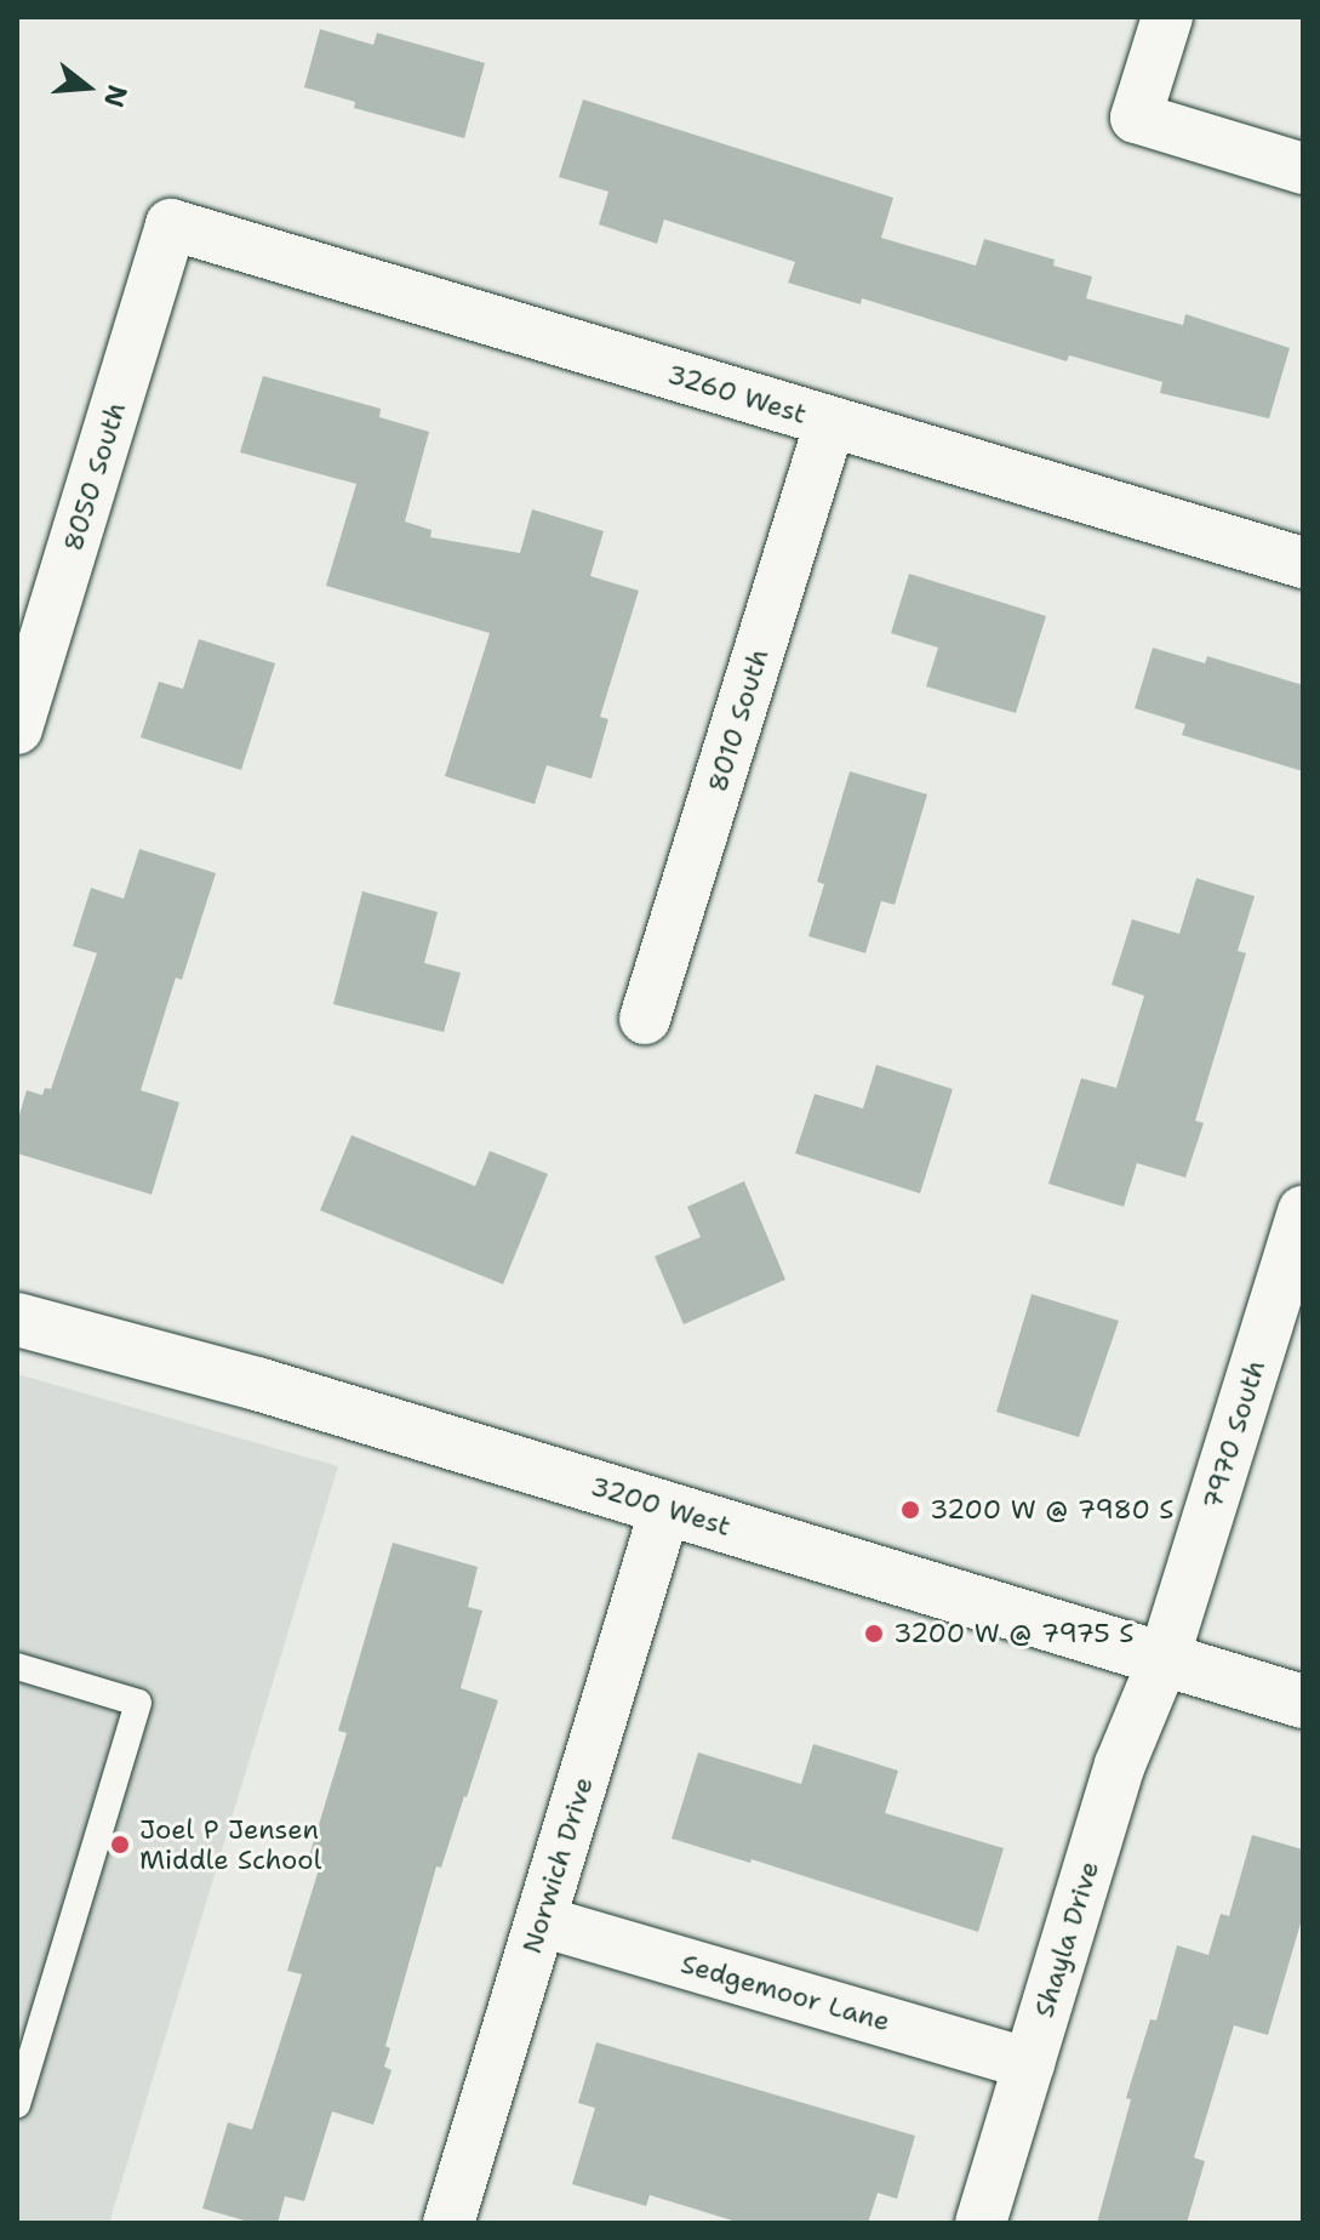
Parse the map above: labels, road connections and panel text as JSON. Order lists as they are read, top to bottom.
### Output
{
  "streets": {
    "street": [
      "3260 West",
      "8050 South",
      "8010 South",
      "7970 South",
      "3200 West",
      "Norwich Drive",
      "Shayla Drive",
      "Sedgemoor Lane"
    ]
  },
  "crossings": [
    ["3260 West", "8050 South"],
    ["3260 West", "8010 South"],
    ["7970 South", "3200 West"],
    ["7970 South", "Shayla Drive"],
    ["3200 West", "Norwich Drive"],
    ["3200 West", "Shayla Drive"],
    ["Norwich Drive", "Sedgemoor Lane"],
    ["Shayla Drive", "Sedgemoor Lane"]
  ],
  "places": ["3200 W @ 7980 S", "3200 W @ 7975 S", "Joel P Jensen Middle School"],
  "north": "right"
}
